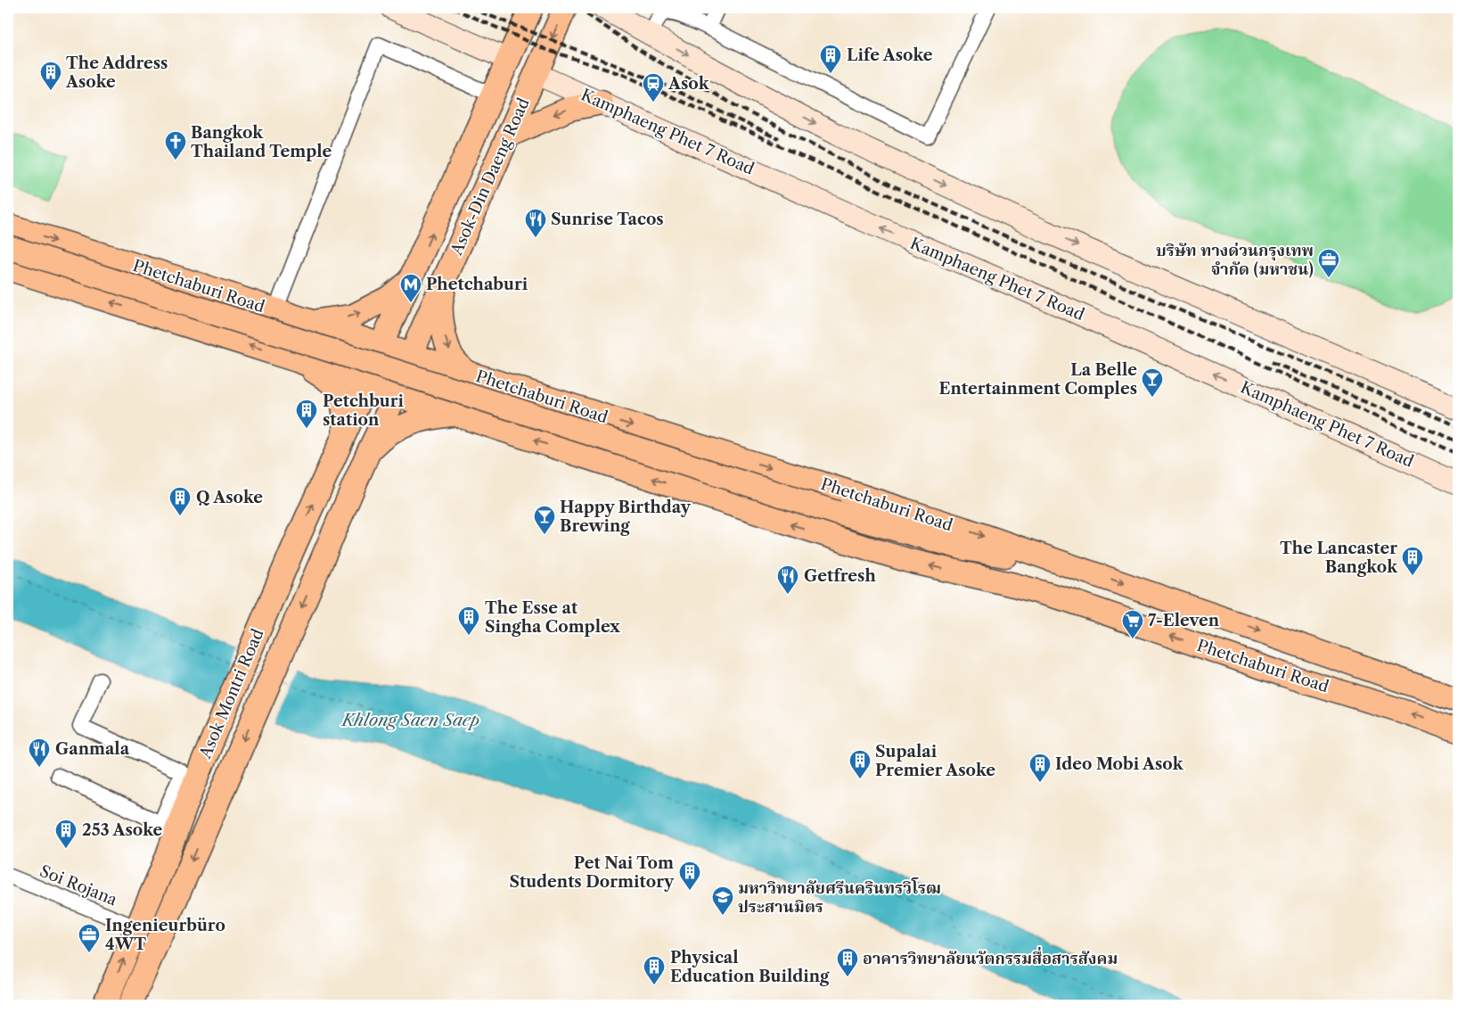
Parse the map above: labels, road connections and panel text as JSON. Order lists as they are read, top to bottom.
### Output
{
  "streets": {
    "main road": ["Asok-Din Daeng Road", "Phetchaburi Road", "Asok Montri Road"],
    "street": ["Kamphaeng Phet 7 Road", "Soi Rojana"]
  },
  "crossings": [
    ["Kamphaeng Phet 7 Road", "Asok-Din Daeng Road"],
    ["Asok-Din Daeng Road", "Phetchaburi Road"],
    ["Asok-Din Daeng Road", "Asok Montri Road"],
    ["Phetchaburi Road", "Asok Montri Road"],
    ["Asok Montri Road", "Soi Rojana"]
  ],
  "water": ["Khlong Saen Saep"],
  "places": {
    "building": [
      "Life Asoke",
      "The Address Asoke",
      "Petchburi station",
      "Q Asoke",
      "The Lancaster Bangkok",
      "The Esse at Singha Complex",
      "Supalai Premier Asoke",
      "Ideo Mobi Asok",
      "253 Asoke",
      "Pet Nai Tom Students Dormitory",
      "อาคารวิทยาลัยนวัตกรรมสื่อสารสังคม",
      "Physical Education Building"
    ],
    "station": ["Asok"],
    "church": ["Bangkok Thailand Temple"],
    "restaurant": ["Sunrise Tacos", "Getfresh", "Ganmala"],
    "office": ["บริษัท ทางด่วนกรุงเทพ จำกัด (มหาชน)", "Ingenieurbüro 4WT"],
    "metro station": ["Phetchaburi"],
    "bar": ["La Belle Entertainment Comples", "Happy Birthday Brewing"],
    "supermarket": ["7-Eleven"],
    "school or university": ["มหาวิทยาลัยศรีนครินทรวิโรฒ ประสานมิตร"]
  }
}
